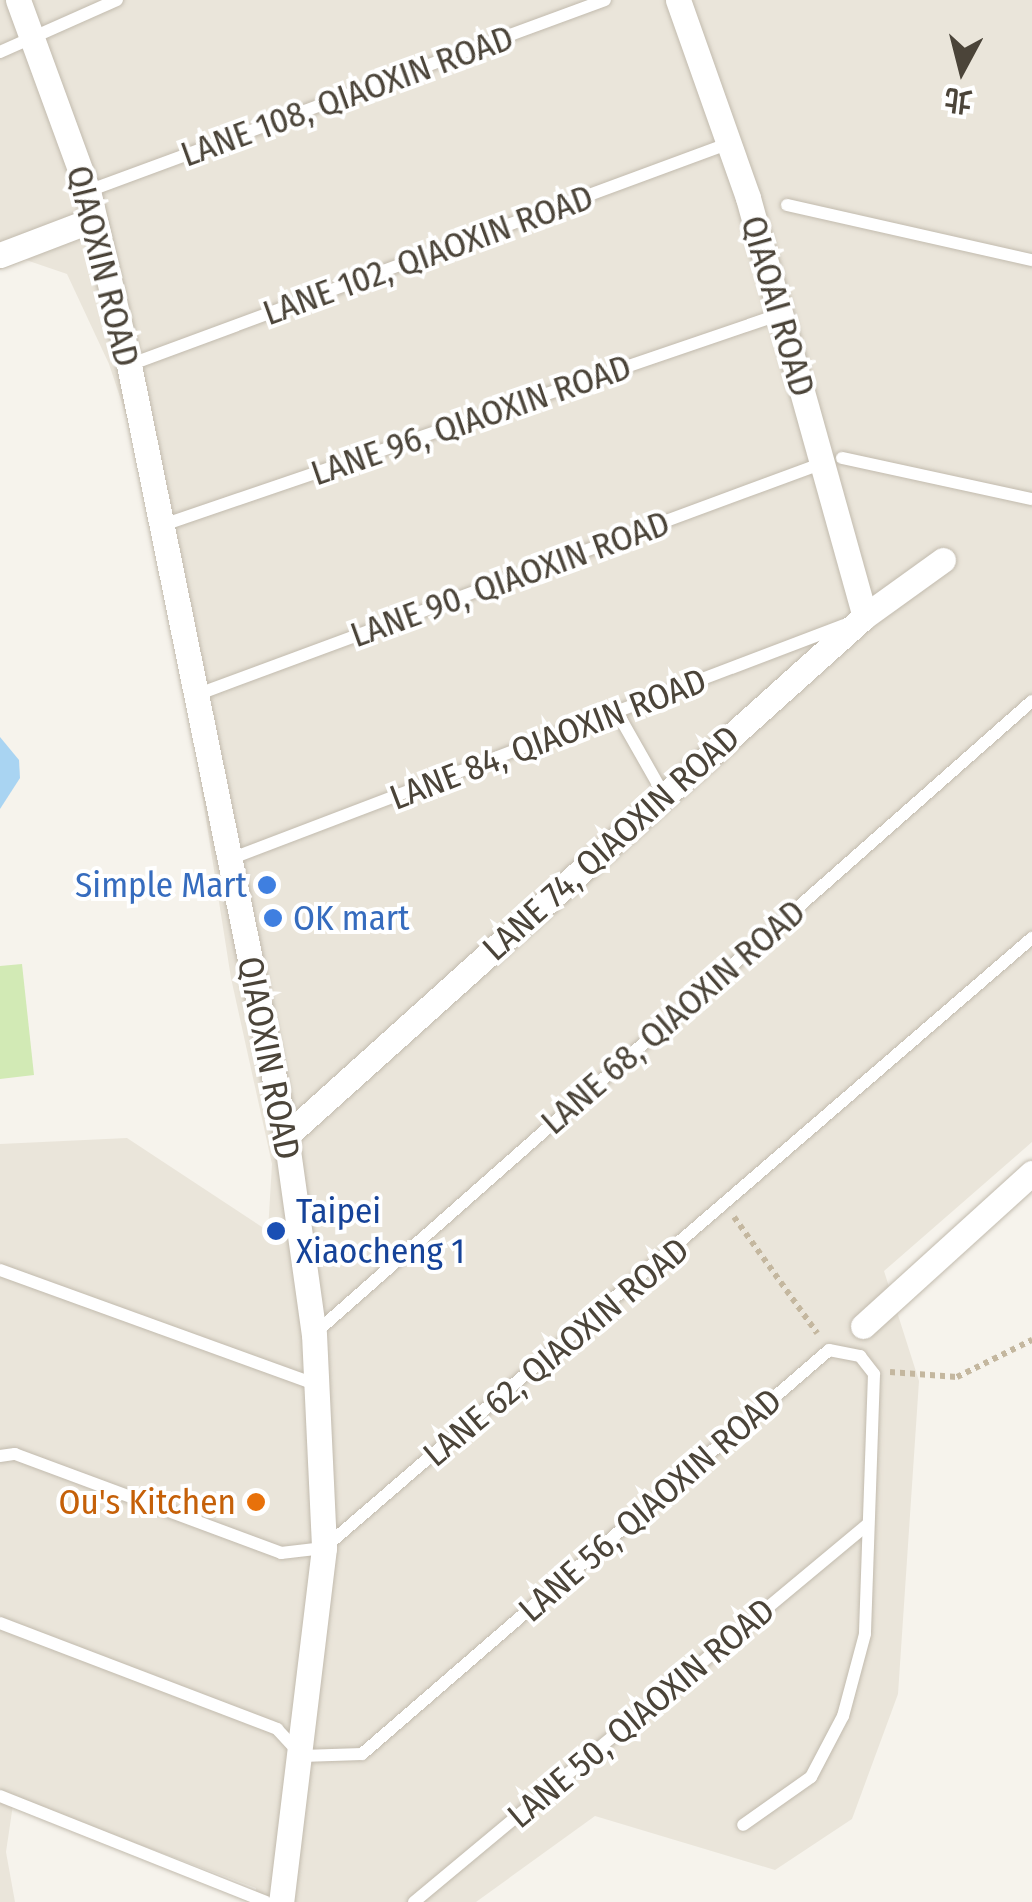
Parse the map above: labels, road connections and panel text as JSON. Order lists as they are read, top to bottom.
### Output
{
  "streets": {
    "street": ["QIAOXIN ROAD", "QIAOAI ROAD", "LANE 74, QIAOXIN ROAD"],
    "lane": [
      "LANE 108, QIAOXIN ROAD",
      "LANE 102, QIAOXIN ROAD",
      "LANE 96, QIAOXIN ROAD",
      "LANE 90, QIAOXIN ROAD",
      "LANE 84, QIAOXIN ROAD",
      "LANE 68, QIAOXIN ROAD",
      "LANE 62, QIAOXIN ROAD",
      "LANE 56, QIAOXIN ROAD",
      "LANE 50, QIAOXIN ROAD"
    ]
  },
  "crossings": [
    ["LANE 108, QIAOXIN ROAD", "QIAOXIN ROAD"],
    ["LANE 102, QIAOXIN ROAD", "QIAOXIN ROAD"],
    ["LANE 102, QIAOXIN ROAD", "QIAOAI ROAD"],
    ["QIAOXIN ROAD", "LANE 96, QIAOXIN ROAD"],
    ["QIAOXIN ROAD", "LANE 90, QIAOXIN ROAD"],
    ["QIAOXIN ROAD", "LANE 84, QIAOXIN ROAD"],
    ["QIAOXIN ROAD", "LANE 74, QIAOXIN ROAD"],
    ["QIAOXIN ROAD", "LANE 68, QIAOXIN ROAD"],
    ["QIAOXIN ROAD", "LANE 62, QIAOXIN ROAD"],
    ["QIAOXIN ROAD", "LANE 56, QIAOXIN ROAD"],
    ["QIAOAI ROAD", "LANE 96, QIAOXIN ROAD"],
    ["QIAOAI ROAD", "LANE 90, QIAOXIN ROAD"],
    ["QIAOAI ROAD", "LANE 84, QIAOXIN ROAD"],
    ["QIAOAI ROAD", "LANE 74, QIAOXIN ROAD"],
    ["LANE 84, QIAOXIN ROAD", "LANE 74, QIAOXIN ROAD"]
  ],
  "places": [
    "Simple Mart",
    "OK mart",
    "Taipei Xiaocheng 1",
    "Ou's Kitchen"
  ],
  "north": "bottom"
}
